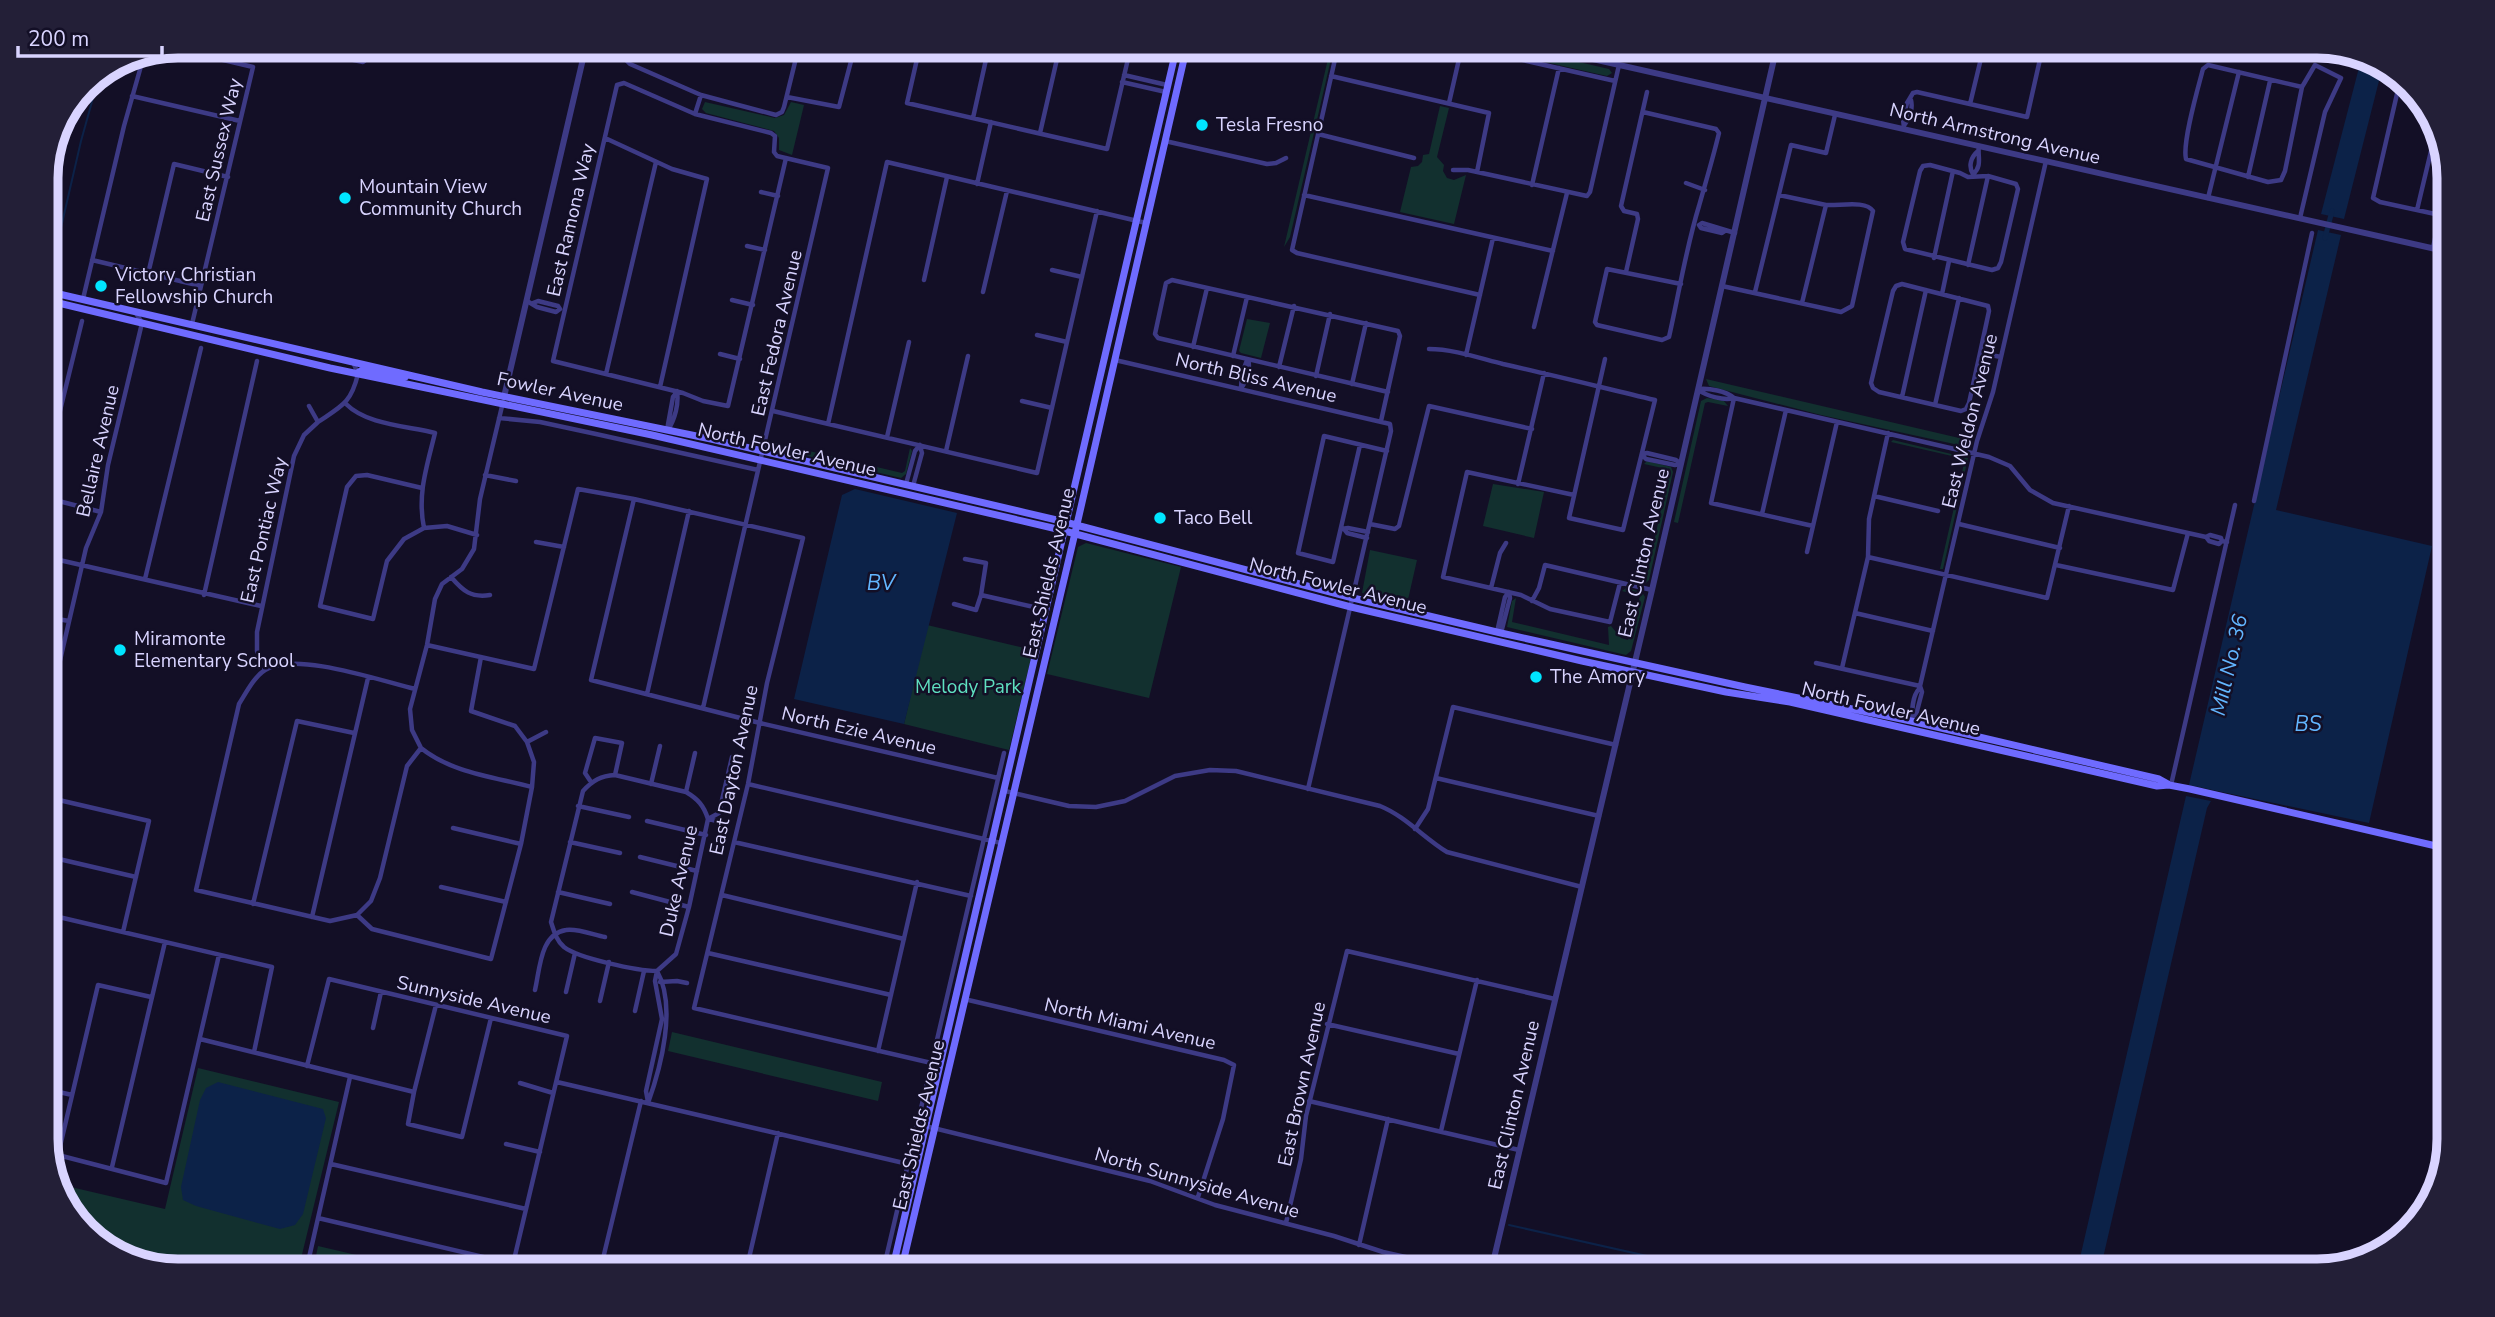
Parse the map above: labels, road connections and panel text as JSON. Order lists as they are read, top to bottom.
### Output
{
  "streets": {
    "main road": ["Fowler Avenue", "North Fowler Avenue", "East Shields Avenue"],
    "street": [
      "North Armstrong Avenue",
      "East Sussex Way",
      "East Ramona Way",
      "East Fedora Avenue",
      "North Bliss Avenue",
      "East Weldon Avenue",
      "Bellaire Avenue",
      "East Pontiac Way",
      "East Clinton Avenue",
      "North Ezie Avenue",
      "East Dayton Avenue",
      "Duke Avenue",
      "Sunnyside Avenue",
      "North Miami Avenue",
      "East Brown Avenue",
      "North Sunnyside Avenue"
    ]
  },
  "crossings": [
    ["North Armstrong Avenue", "East Weldon Avenue"],
    ["North Armstrong Avenue", "East Clinton Avenue"],
    ["East Sussex Way", "Fowler Avenue"],
    ["East Fedora Avenue", "Fowler Avenue"],
    ["East Fedora Avenue", "North Fowler Avenue"],
    ["East Fedora Avenue", "North Ezie Avenue"],
    ["East Fedora Avenue", "East Dayton Avenue"],
    ["North Bliss Avenue", "East Shields Avenue"],
    ["Fowler Avenue", "North Fowler Avenue"],
    ["Fowler Avenue", "Bellaire Avenue"],
    ["Fowler Avenue", "East Shields Avenue"],
    ["East Weldon Avenue", "North Fowler Avenue"],
    ["North Fowler Avenue", "East Clinton Avenue"],
    ["North Fowler Avenue", "East Shields Avenue"],
    ["East Shields Avenue", "North Ezie Avenue"],
    ["East Shields Avenue", "North Miami Avenue"],
    ["East Shields Avenue", "North Sunnyside Avenue"],
    ["North Ezie Avenue", "East Dayton Avenue"],
    ["North Miami Avenue", "North Sunnyside Avenue"],
    ["East Brown Avenue", "North Sunnyside Avenue"]
  ],
  "water": ["BV", "Mill No. 36", "BS"],
  "parks": ["Melody Park"],
  "places": [
    "Tesla Fresno",
    "Mountain View Community Church",
    "Victory Christian Fellowship Church",
    "Taco Bell",
    "Miramonte Elementary School",
    "The Amory"
  ],
  "scale_bar": "200 m"
}
